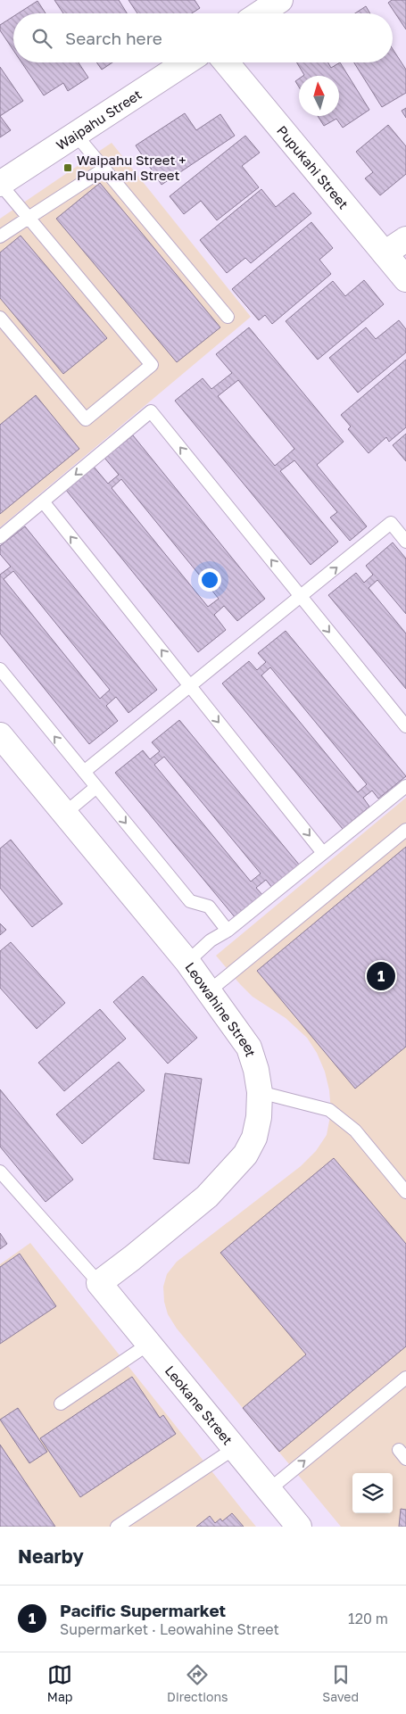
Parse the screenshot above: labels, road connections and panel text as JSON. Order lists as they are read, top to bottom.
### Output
{
  "streets": {
    "street": [
      "Waipahu Street",
      "Pupukahi Street",
      "Leowahine Street",
      "Leokane Street"
    ]
  },
  "crossings": [
    ["Leowahine Street", "Leokane Street"]
  ],
  "places": {
    "transit": ["Waipahu Street + Pupukahi Street"]
  },
  "north": "top",
  "page": {
    "search": "Search here",
    "pins": "1",
    "heading": "Nearby",
    "list": [
      {
        "mark": "1",
        "name": "Pacific Supermarket",
        "note": "Supermarket · Leowahine Street",
        "value": "120 m"
      }
    ],
    "nav": ["Map", "Directions", "Saved"]
  }
}
